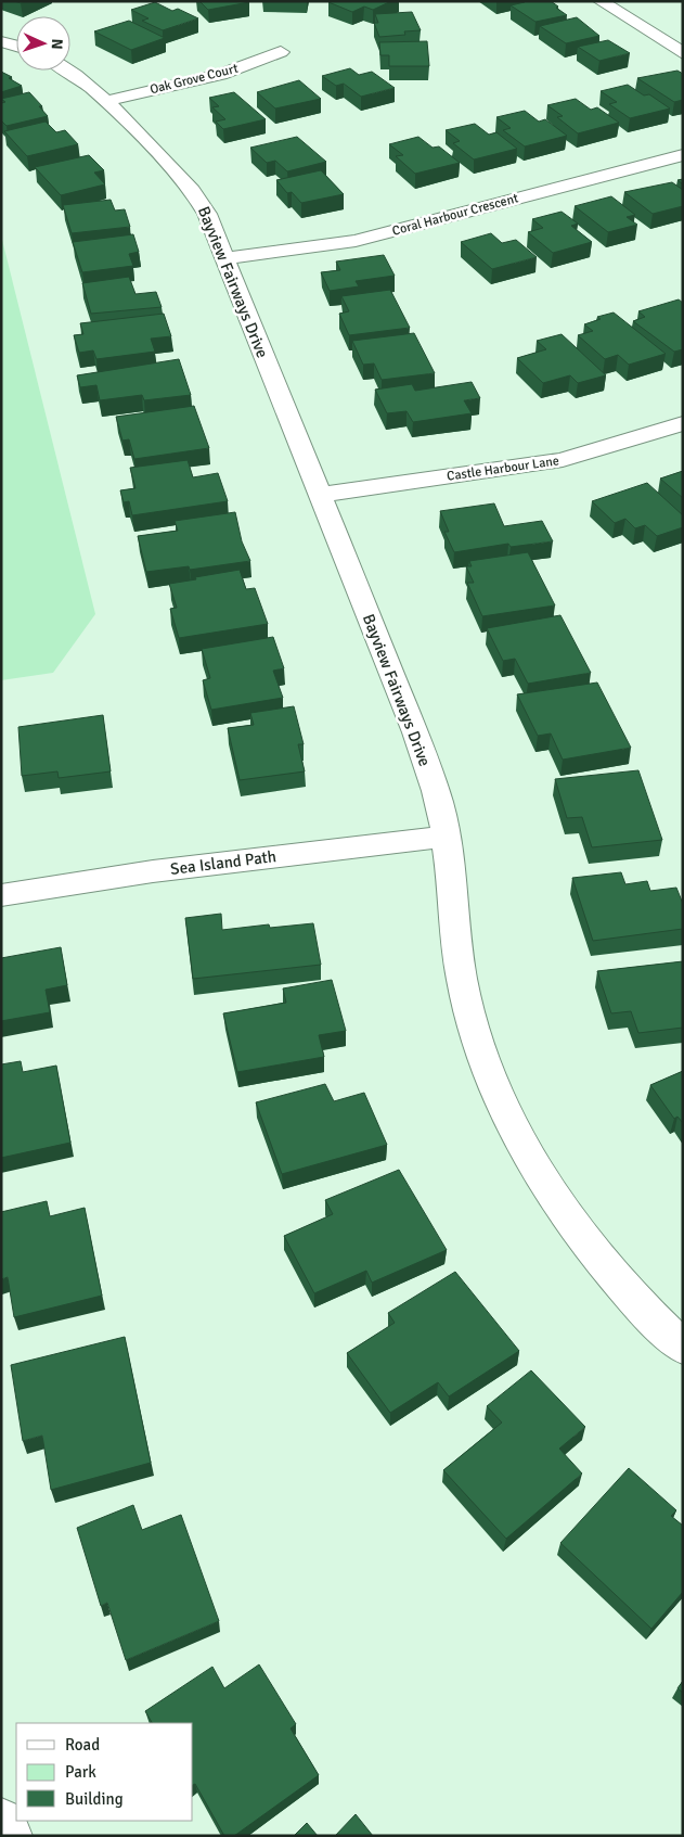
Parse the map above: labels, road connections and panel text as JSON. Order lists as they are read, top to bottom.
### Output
{
  "streets": {
    "street": [
      "Oak Grove Court",
      "Coral Harbour Crescent",
      "Bayview Fairways Drive",
      "Castle Harbour Lane",
      "Sea Island Path"
    ]
  },
  "crossings": [
    ["Oak Grove Court", "Bayview Fairways Drive"],
    ["Coral Harbour Crescent", "Bayview Fairways Drive"],
    ["Bayview Fairways Drive", "Castle Harbour Lane"],
    ["Bayview Fairways Drive", "Sea Island Path"]
  ],
  "legend": ["Road", "Park", "Building"],
  "north": "right"
}
